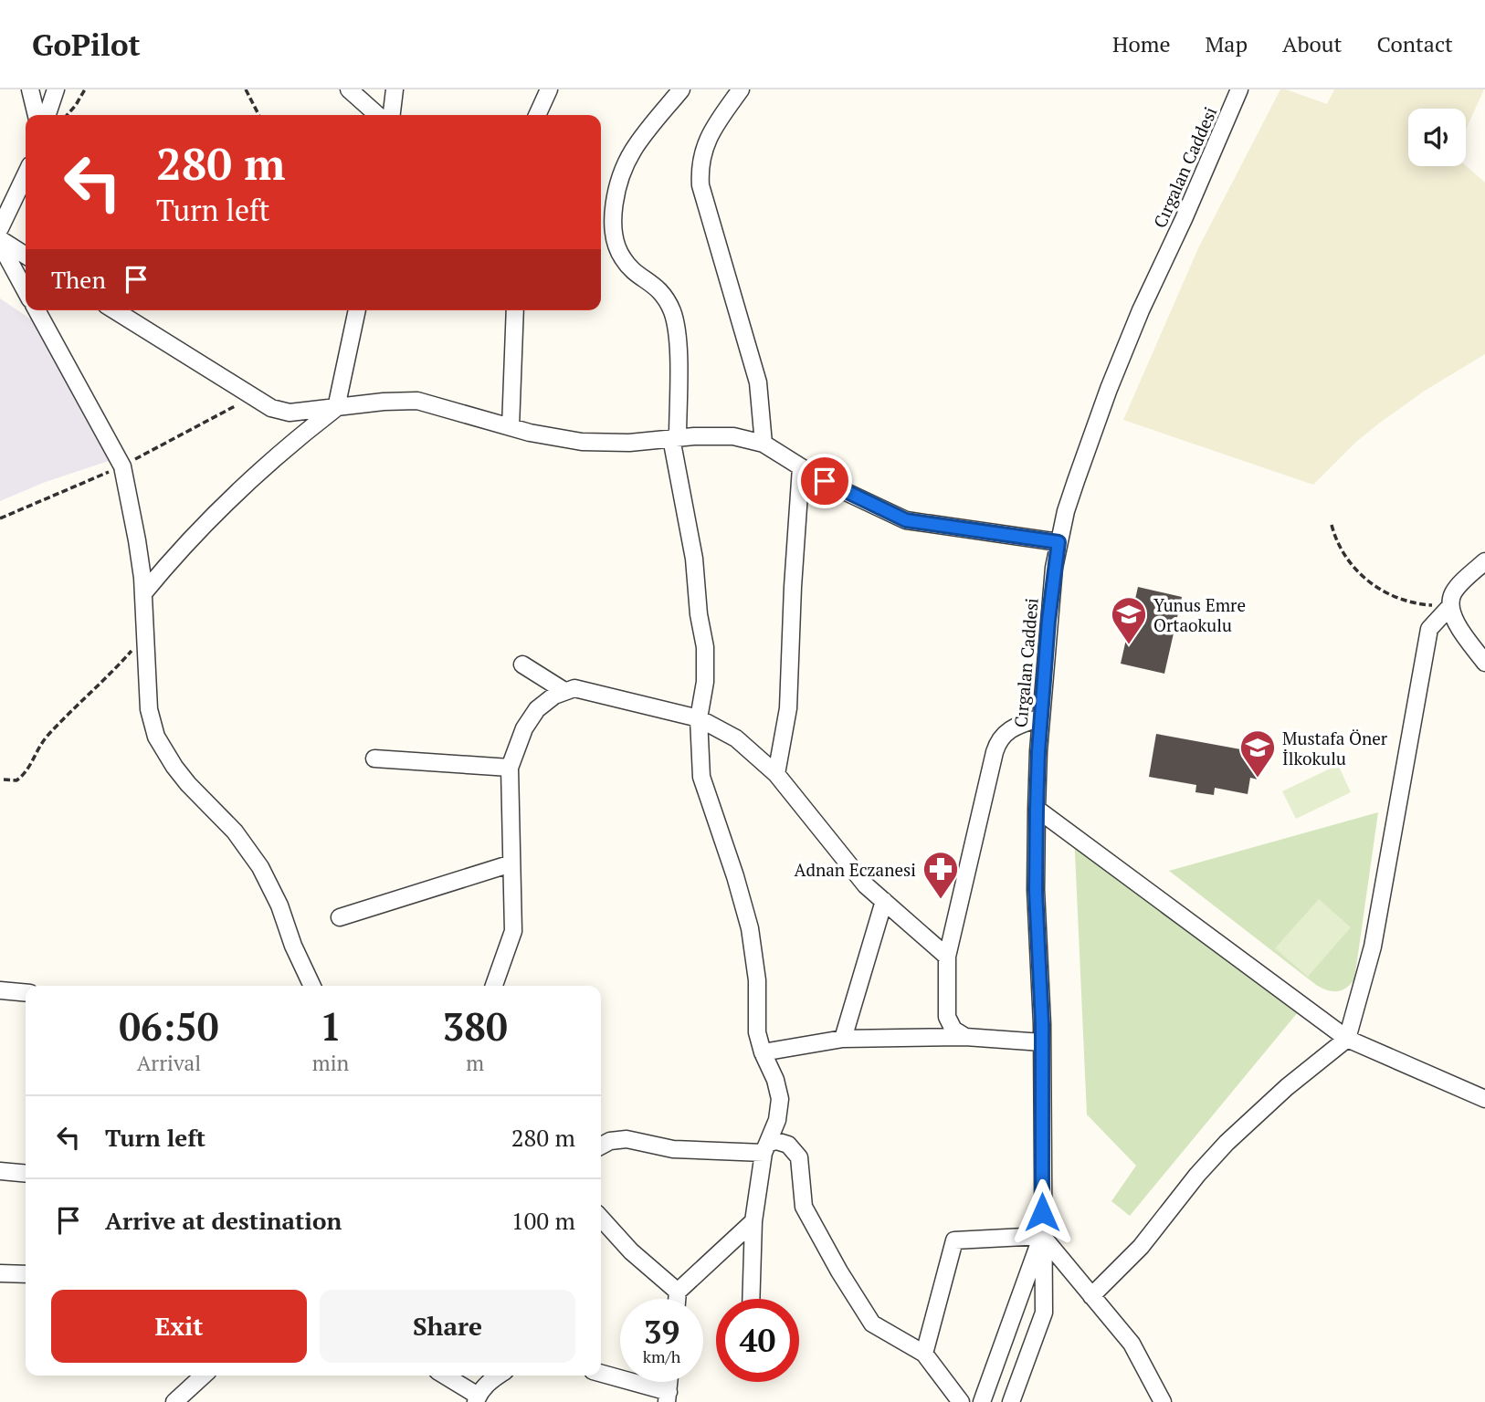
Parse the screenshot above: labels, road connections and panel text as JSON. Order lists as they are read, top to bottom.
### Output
{
  "streets": {
    "street": ["Cırgalan Caddesi"]
  },
  "places": {
    "school or university": ["Yunus Emre Ortaokulu", "Mustafa Öner İlkokulu"],
    "pharmacy": ["Adnan Eczanesi"]
  },
  "page": {
    "header": "GoPilot",
    "nav": [
      "Home",
      "Map",
      "About",
      "Contact"
    ],
    "turn": ["280 m", "Turn left"],
    "then": "Then",
    "eta": [
      "06:50",
      "Arrival",
      "1",
      "min",
      "380",
      "m"
    ],
    "list": [
      {
        "name": "Turn left",
        "value": "280 m"
      },
      {
        "name": "Arrive at destination",
        "value": "100 m"
      }
    ],
    "buttons": ["Exit", "Share"],
    "speed": "39 km/h",
    "limit": "40"
  }
}
